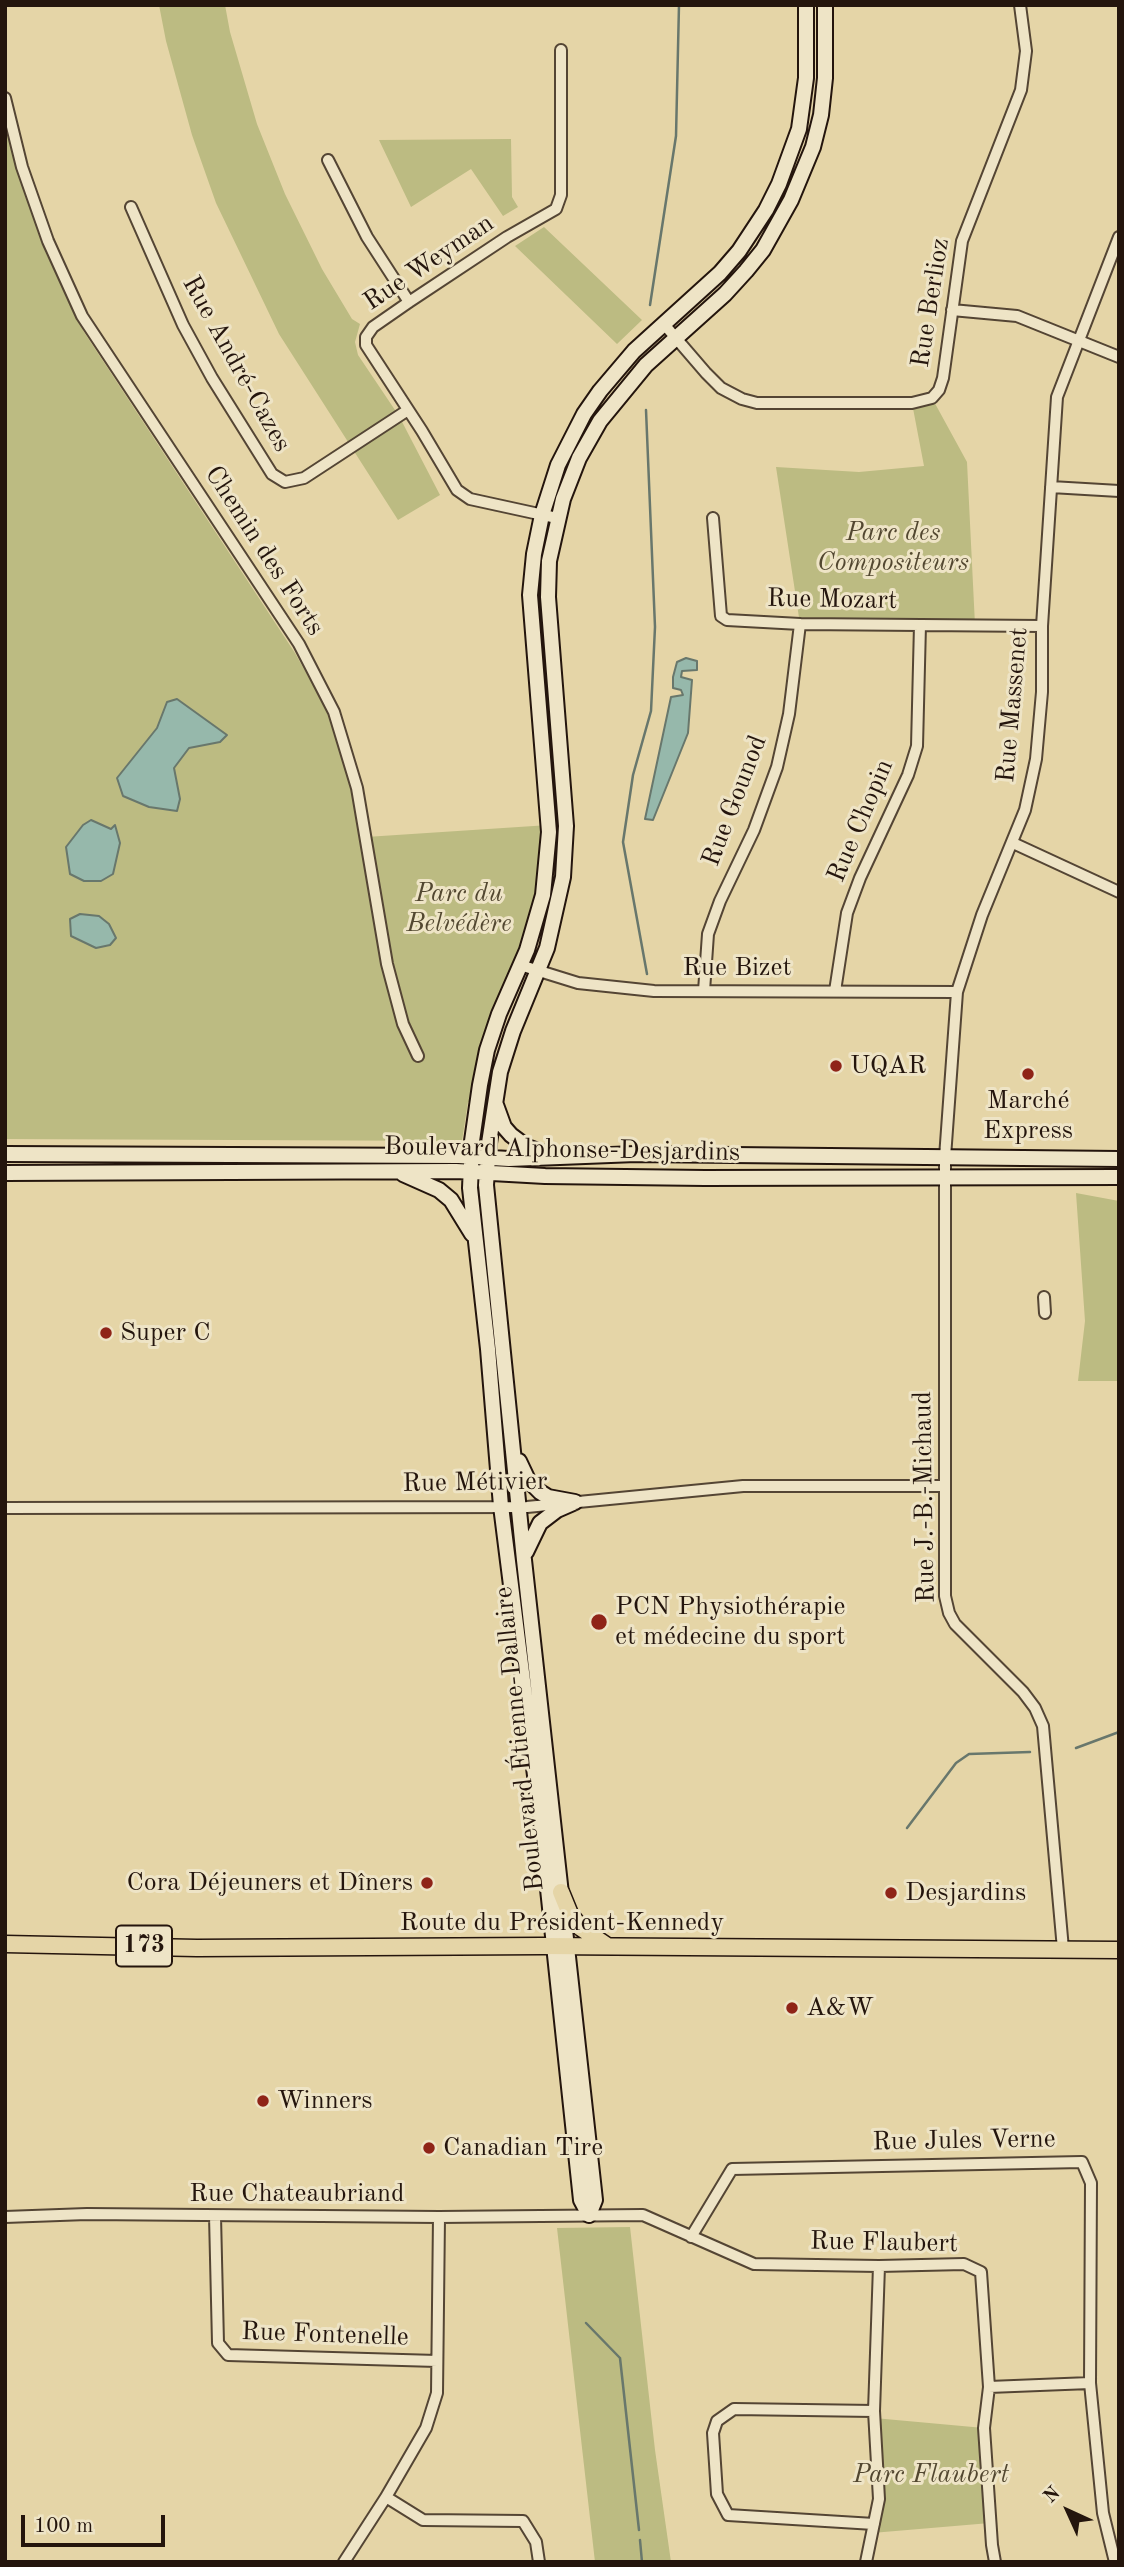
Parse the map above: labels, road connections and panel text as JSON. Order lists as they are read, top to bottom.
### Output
{
  "streets": {
    "main road": ["Route du Président-Kennedy", "173"],
    "street": [
      "Rue Weyman",
      "Rue Berlioz",
      "Rue André-Cazes",
      "Chemin des Forts",
      "Rue Mozart",
      "Rue Massenet",
      "Rue Gounod",
      "Rue Chopin",
      "Rue Bizet",
      "Boulevard Alphonse-Desjardins",
      "Rue Métivier",
      "Rue J.-B.-Michaud",
      "Boulevard Étienne-Dallaire",
      "Rue Jules Verne",
      "Rue Chateaubriand",
      "Rue Flaubert",
      "Rue Fontenelle"
    ]
  },
  "crossings": [
    ["Rue Weyman", "Rue André-Cazes"],
    ["Rue Weyman", "Boulevard Étienne-Dallaire"],
    ["Rue Berlioz", "Boulevard Étienne-Dallaire"],
    ["Rue Mozart", "Rue Massenet"],
    ["Rue Mozart", "Rue Gounod"],
    ["Rue Mozart", "Rue Chopin"],
    ["Rue Massenet", "Rue Bizet"],
    ["Rue Massenet", "Boulevard Alphonse-Desjardins"],
    ["Rue Massenet", "Rue J.-B.-Michaud"],
    ["Rue Gounod", "Rue Bizet"],
    ["Rue Chopin", "Rue Bizet"],
    ["Rue Bizet", "Boulevard Étienne-Dallaire"],
    ["Boulevard Alphonse-Desjardins", "Rue J.-B.-Michaud"],
    ["Boulevard Alphonse-Desjardins", "Boulevard Étienne-Dallaire"],
    ["Rue Métivier", "Rue J.-B.-Michaud"],
    ["Rue Métivier", "Boulevard Étienne-Dallaire"],
    ["Rue J.-B.-Michaud", "Route du Président-Kennedy"],
    ["Boulevard Étienne-Dallaire", "Route du Président-Kennedy"],
    ["Boulevard Étienne-Dallaire", "Rue Chateaubriand"],
    ["Boulevard Étienne-Dallaire", "Rue Flaubert"],
    ["Rue Jules Verne", "Rue Flaubert"],
    ["Rue Chateaubriand", "Rue Flaubert"],
    ["Rue Chateaubriand", "Rue Fontenelle"]
  ],
  "parks": ["Parc des Compositeurs", "Parc du Belvédère", "Parc Flaubert"],
  "places": [
    "UQAR",
    "Marché Express",
    "Super C",
    "PCN Physiothérapie et médecine du sport",
    "Cora Déjeuners et Dîners",
    "Desjardins",
    "A&W",
    "Winners",
    "Canadian Tire"
  ],
  "scale_bar": "100 m",
  "north": "top left"
}
